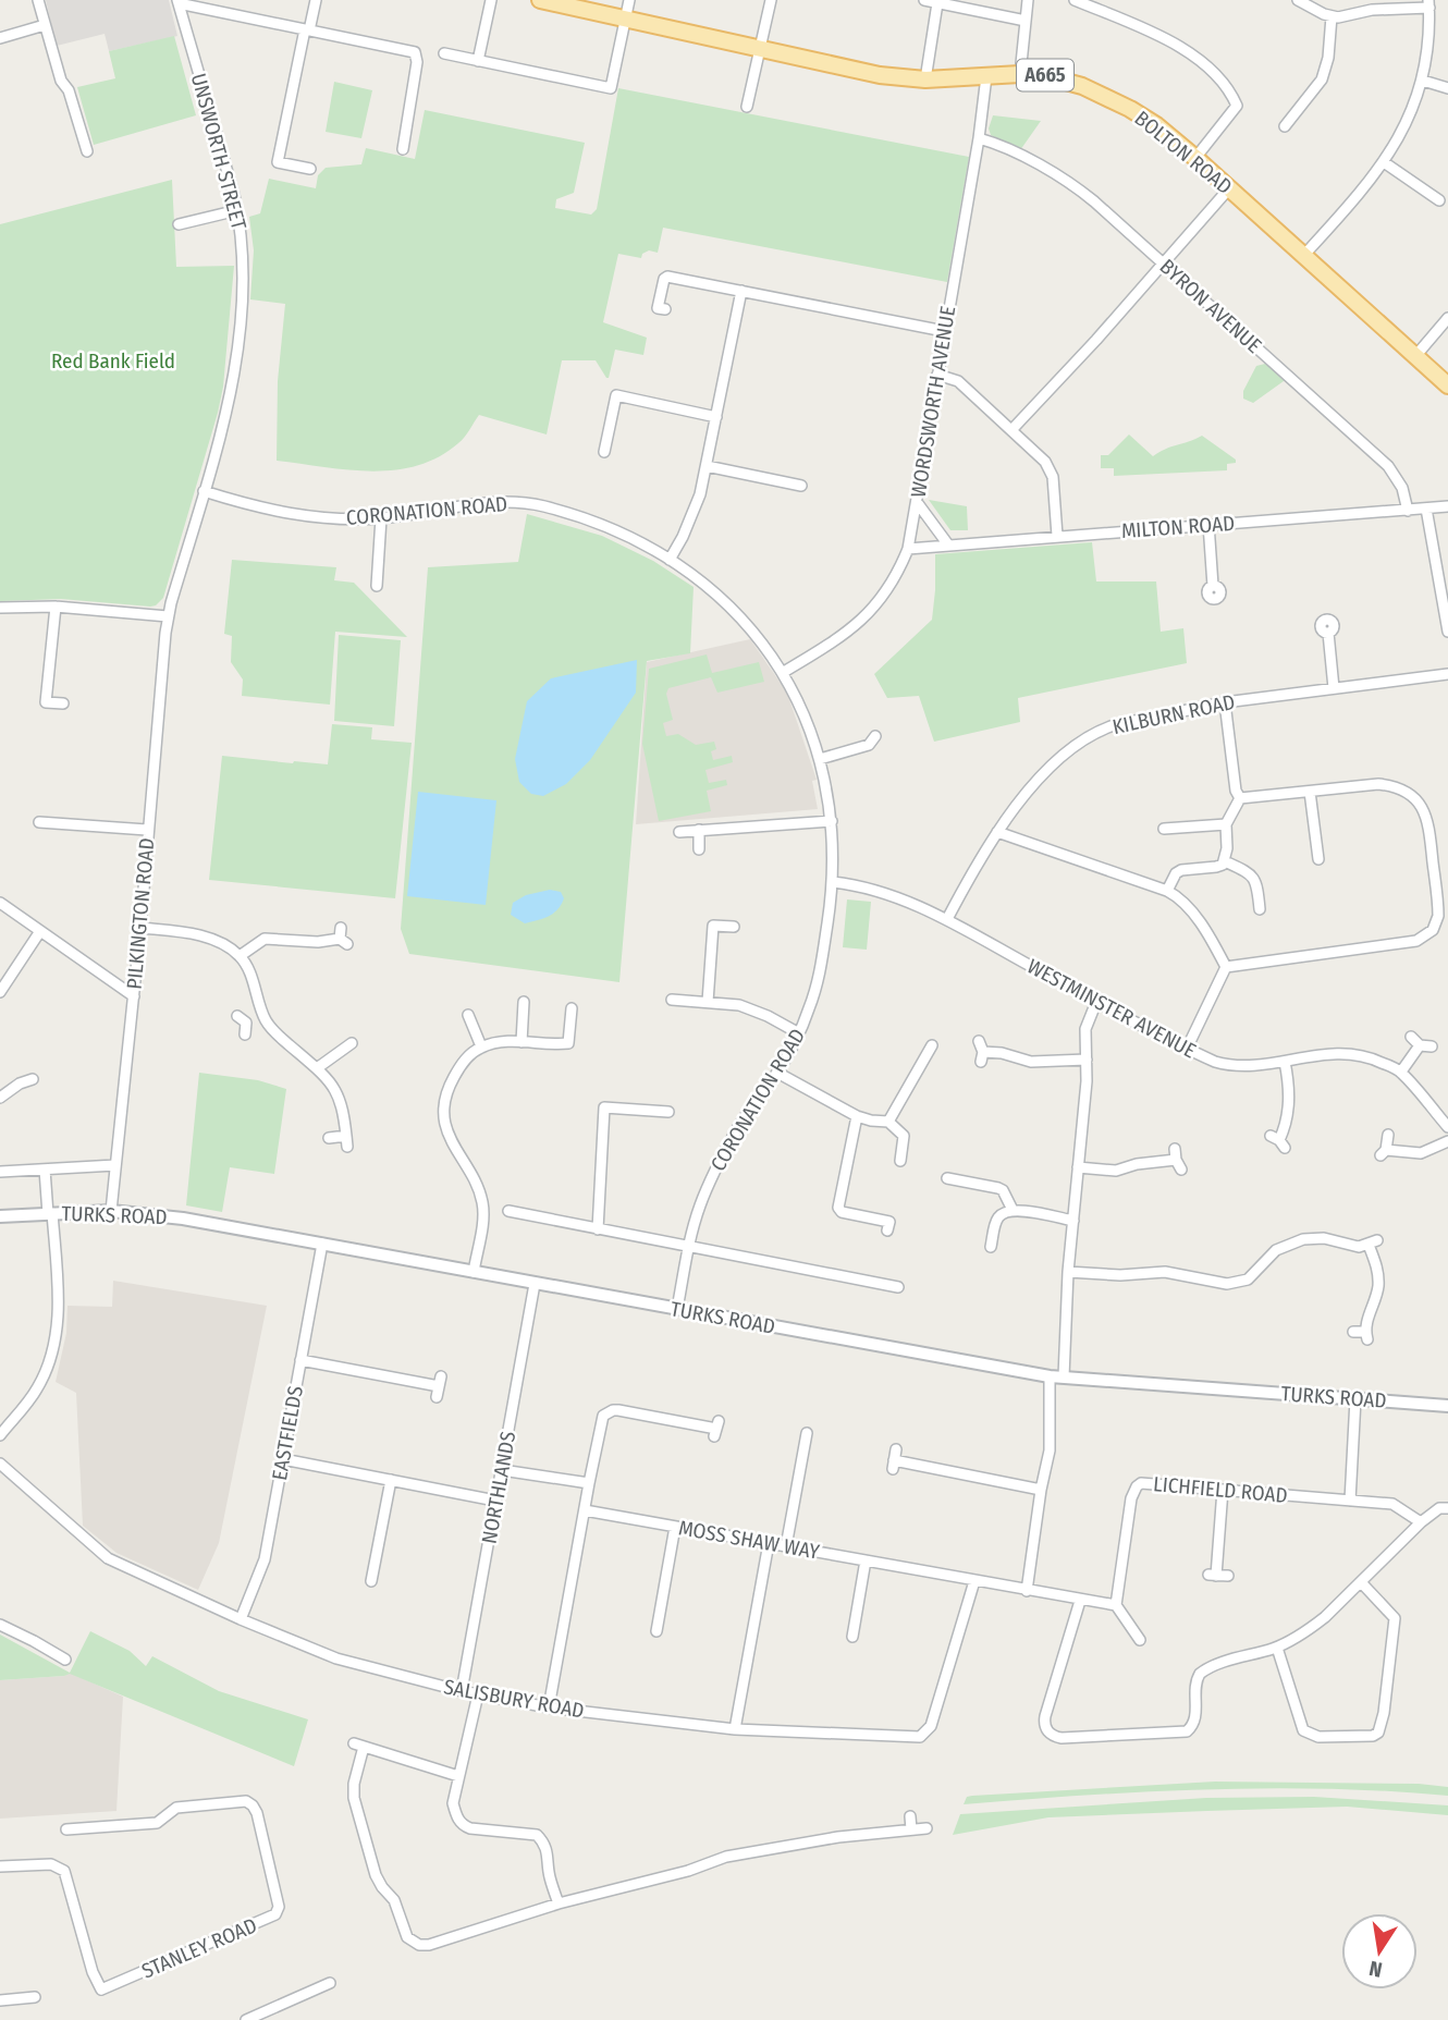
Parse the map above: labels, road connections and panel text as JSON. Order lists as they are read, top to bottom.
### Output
{
  "streets": {
    "main road": ["A665", "BOLTON ROAD"],
    "street": [
      "UNSWORTH STREET",
      "BYRON AVENUE",
      "WORDSWORTH AVENUE",
      "CORONATION ROAD",
      "MILTON ROAD",
      "KILBURN ROAD",
      "PILKINGTON ROAD",
      "WESTMINSTER AVENUE",
      "TURKS ROAD",
      "EASTFIELDS",
      "NORTHLANDS",
      "LICHFIELD ROAD",
      "MOSS SHAW WAY",
      "SALISBURY ROAD",
      "STANLEY ROAD"
    ]
  },
  "crossings": [
    ["UNSWORTH STREET", "CORONATION ROAD"],
    ["UNSWORTH STREET", "PILKINGTON ROAD"],
    ["BOLTON ROAD", "WORDSWORTH AVENUE"],
    ["BYRON AVENUE", "WORDSWORTH AVENUE"],
    ["BYRON AVENUE", "MILTON ROAD"],
    ["WORDSWORTH AVENUE", "CORONATION ROAD"],
    ["WORDSWORTH AVENUE", "MILTON ROAD"],
    ["CORONATION ROAD", "WESTMINSTER AVENUE"],
    ["CORONATION ROAD", "TURKS ROAD"],
    ["KILBURN ROAD", "WESTMINSTER AVENUE"],
    ["PILKINGTON ROAD", "TURKS ROAD"],
    ["TURKS ROAD", "EASTFIELDS"],
    ["TURKS ROAD", "NORTHLANDS"],
    ["EASTFIELDS", "SALISBURY ROAD"],
    ["NORTHLANDS", "SALISBURY ROAD"],
    ["LICHFIELD ROAD", "MOSS SHAW WAY"],
    ["MOSS SHAW WAY", "SALISBURY ROAD"]
  ],
  "parks": ["Red Bank Field"],
  "north": "bottom"
}
